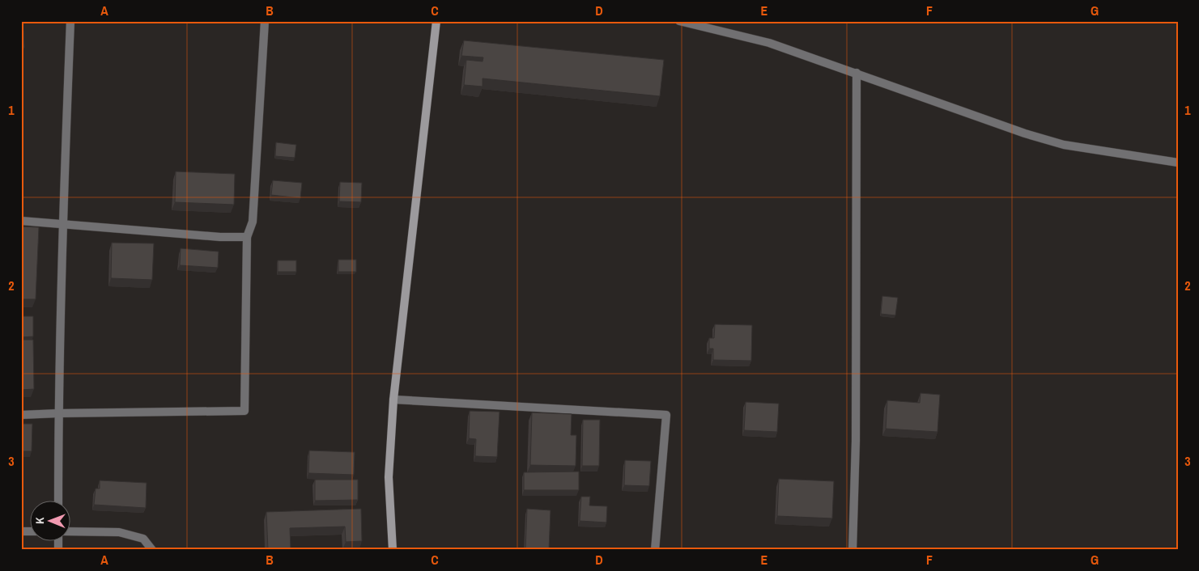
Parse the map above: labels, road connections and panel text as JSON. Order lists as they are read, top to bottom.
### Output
{
  "north": "left",
  "grid": {
    "columns": [
      "A",
      "B",
      "C",
      "D",
      "E",
      "F",
      "G"
    ],
    "rows": ["1", "2", "3"]
  }
}
